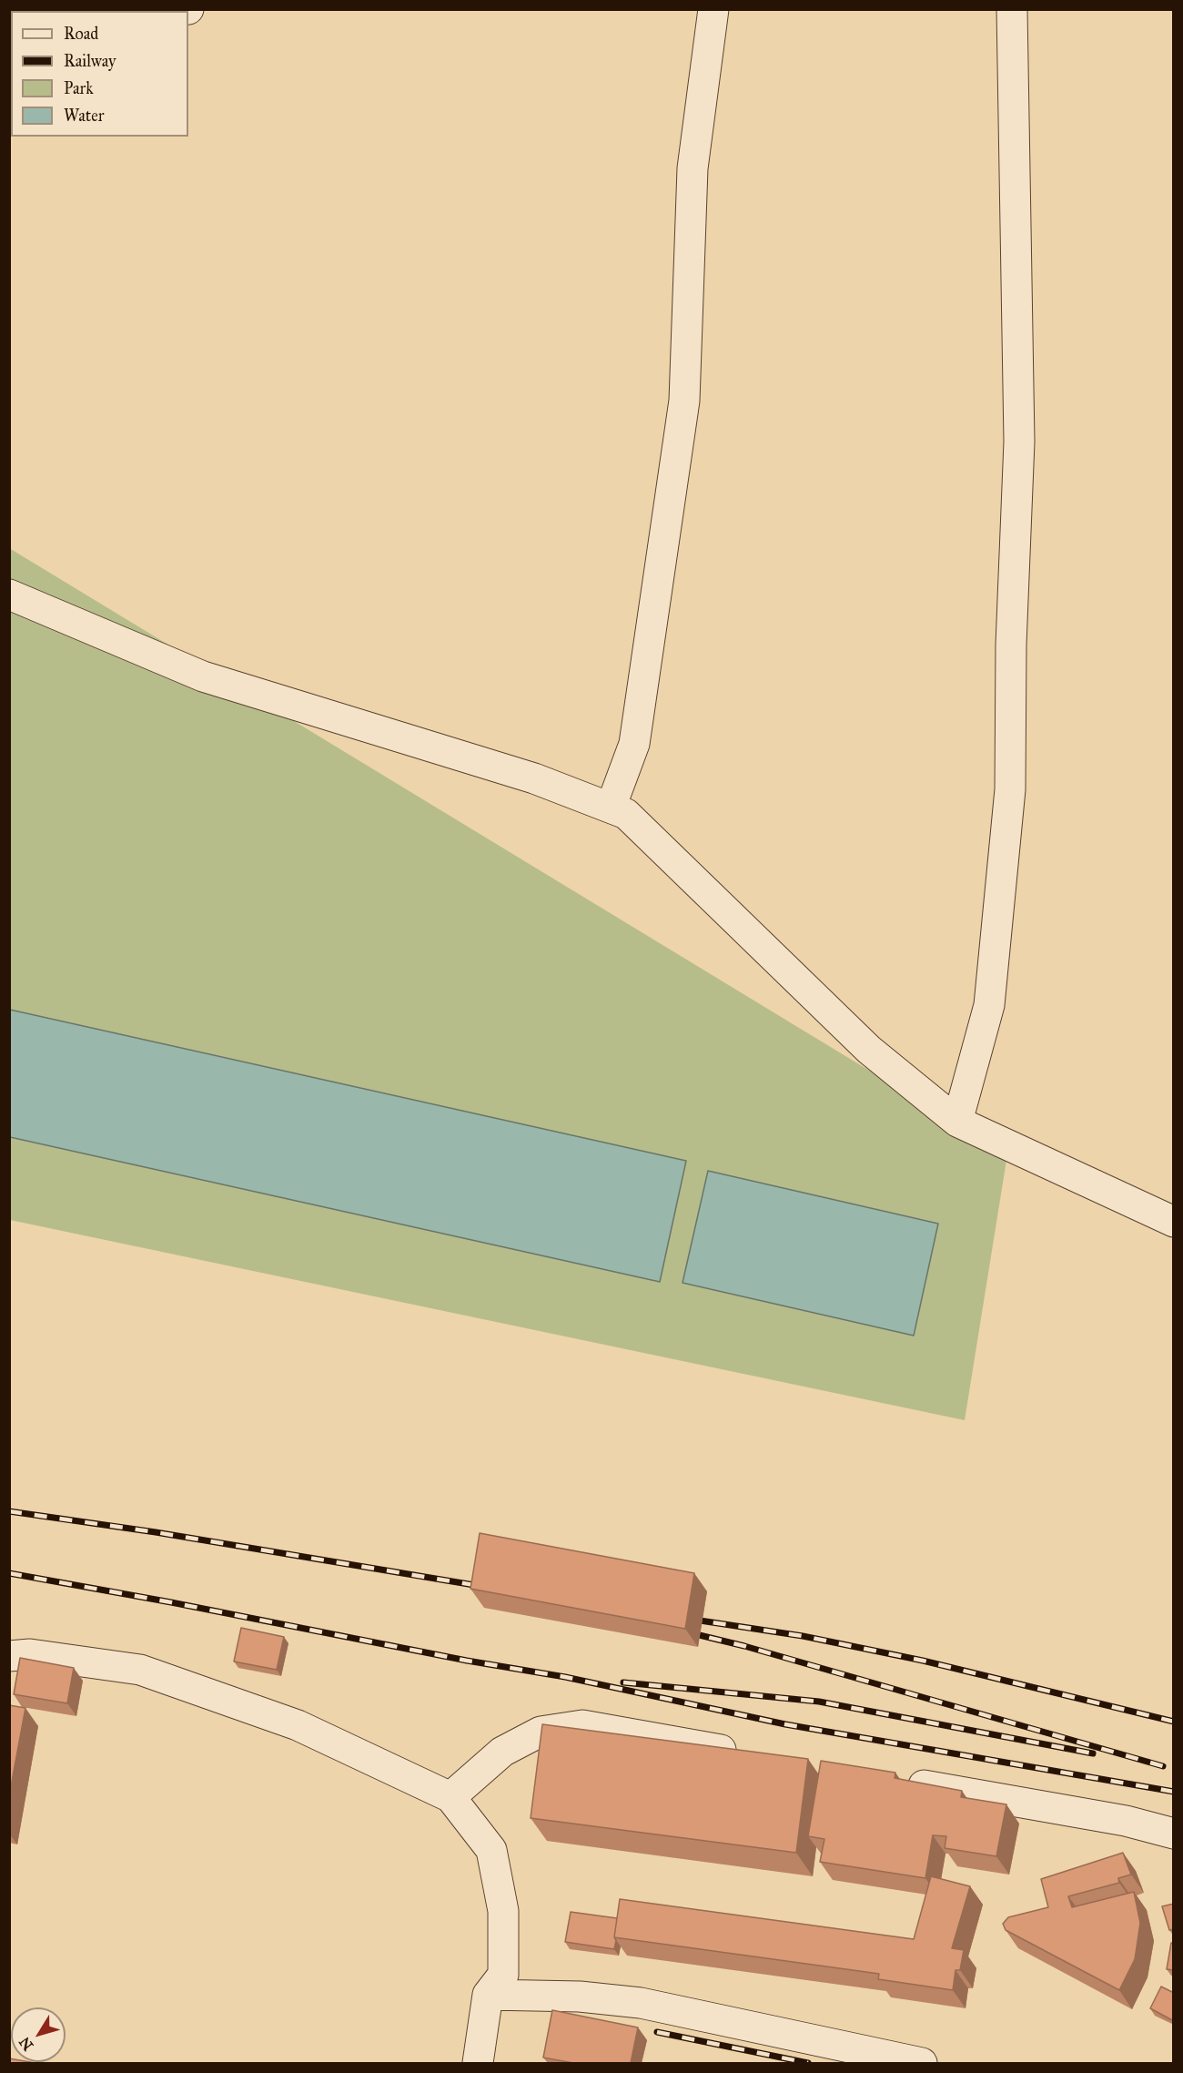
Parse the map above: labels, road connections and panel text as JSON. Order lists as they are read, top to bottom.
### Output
{
  "legend": [
    "Road",
    "Railway",
    "Park",
    "Water"
  ],
  "north": "bottom left"
}
